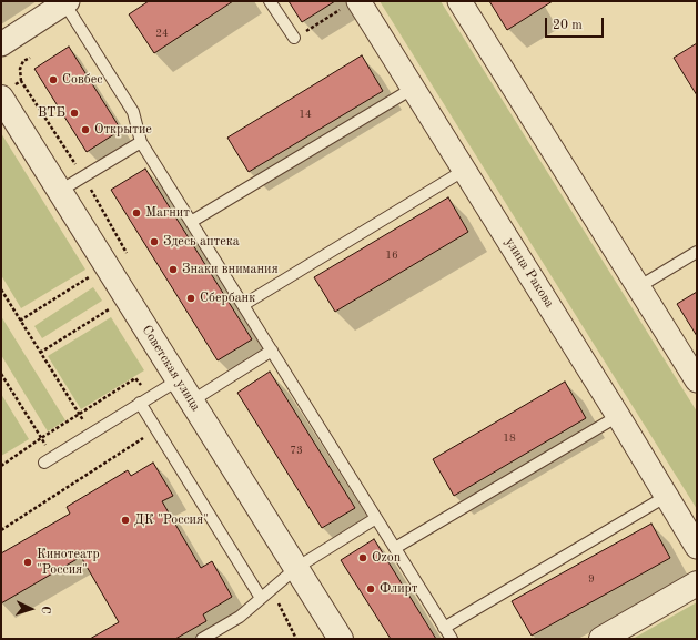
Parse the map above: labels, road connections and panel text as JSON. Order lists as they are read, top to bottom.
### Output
{
  "streets": {
    "street": ["улица Ракова", "Советская улица"]
  },
  "places": [
    "Совбес",
    "ВТБ",
    "Открытие",
    "Магнит",
    "Здесь аптека",
    "Знаки внимания",
    "Сбербанк",
    "ДК \"Россия\"",
    "Ozon",
    "Кинотеатр \"Россия\"",
    "Флирт"
  ],
  "house_numbers": [
    "24",
    "14",
    "16",
    "18",
    "73",
    "9"
  ],
  "scale_bar": "20 m",
  "north": "right"
}
